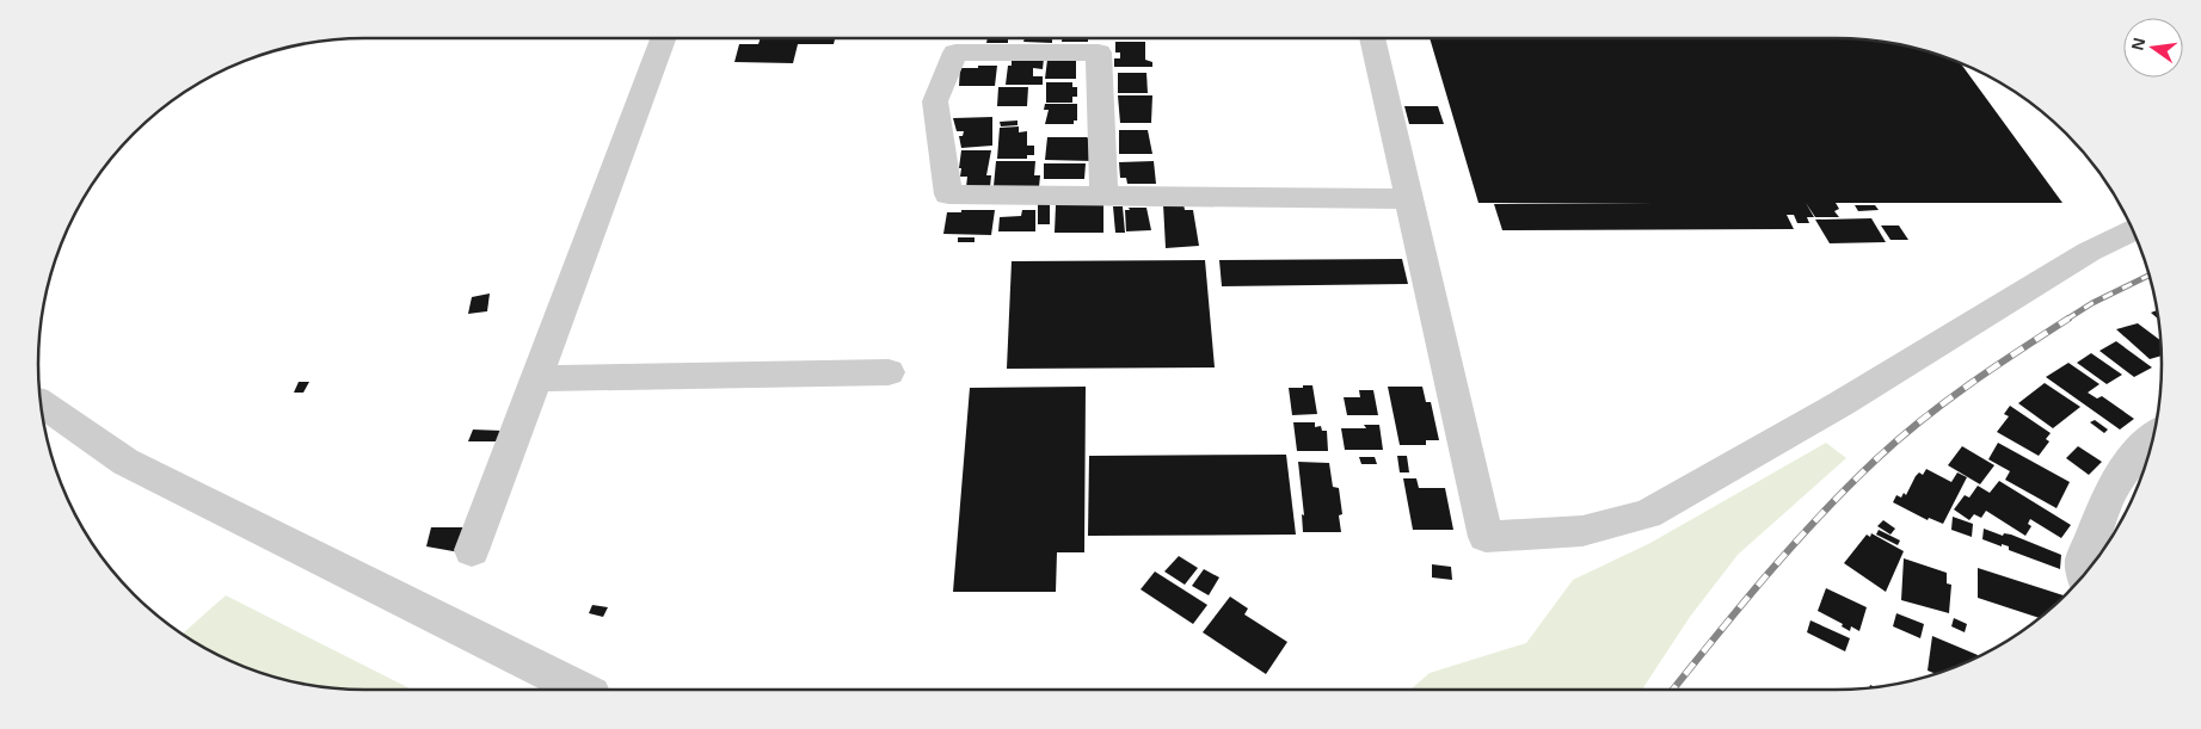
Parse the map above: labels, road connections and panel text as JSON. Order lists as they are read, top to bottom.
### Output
{
  "north": "left"
}
